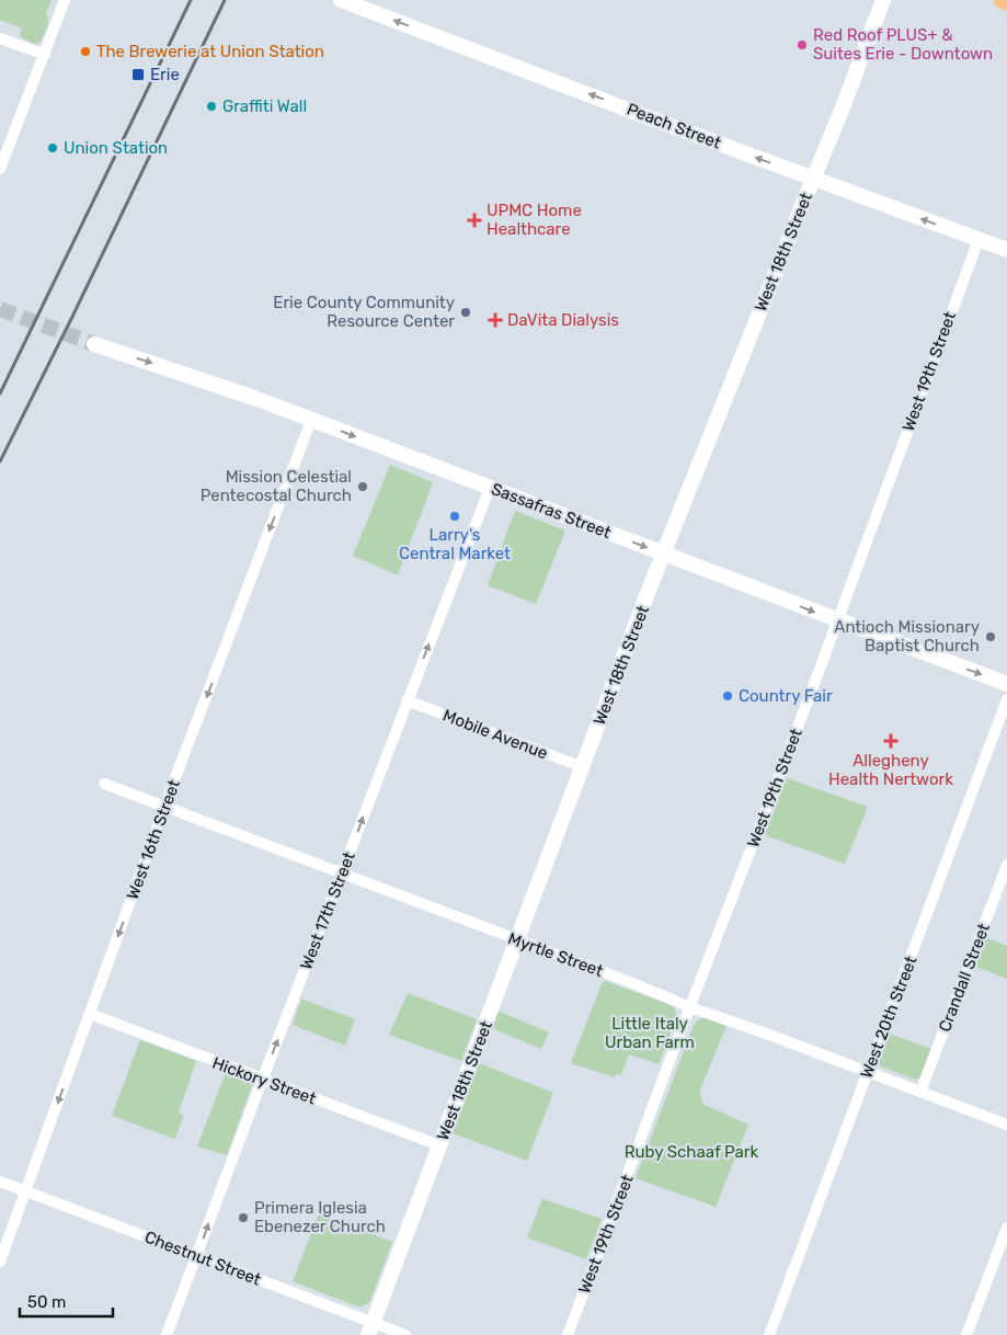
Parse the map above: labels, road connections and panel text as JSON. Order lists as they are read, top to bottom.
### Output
{
  "streets": {
    "main road": ["Peach Street", "West 18th Street", "Sassafras Street"],
    "street": [
      "West 19th Street",
      "Mobile Avenue",
      "West 16th Street",
      "West 17th Street",
      "Myrtle Street",
      "Crandall Street",
      "West 20th Street",
      "Hickory Street",
      "Chestnut Street"
    ]
  },
  "crossings": [
    ["Peach Street", "West 18th Street"],
    ["Peach Street", "West 19th Street"],
    ["West 18th Street", "Sassafras Street"],
    ["West 18th Street", "Mobile Avenue"],
    ["West 18th Street", "Myrtle Street"],
    ["West 18th Street", "Hickory Street"],
    ["West 18th Street", "Chestnut Street"],
    ["West 19th Street", "Sassafras Street"],
    ["West 19th Street", "Myrtle Street"],
    ["Sassafras Street", "West 16th Street"],
    ["Sassafras Street", "West 17th Street"],
    ["Mobile Avenue", "West 17th Street"],
    ["West 16th Street", "Myrtle Street"],
    ["West 16th Street", "Hickory Street"],
    ["West 16th Street", "Chestnut Street"],
    ["West 17th Street", "Myrtle Street"],
    ["West 17th Street", "Hickory Street"],
    ["West 17th Street", "Chestnut Street"],
    ["Myrtle Street", "Crandall Street"],
    ["Myrtle Street", "West 20th Street"]
  ],
  "one_way": [
    "Peach Street",
    "Sassafras Street",
    "West 16th Street",
    "West 17th Street"
  ],
  "parks": ["Little Italy Urban Farm", "Ruby Schaaf Park"],
  "places": {
    "other": [
      "Red Roof PLUS+ & Suites Erie - Downtown",
      "The Brewerie at Union Station",
      "Graffiti Wall",
      "Union Station",
      "Erie County Community Resource Center",
      "Mission Celestial Pentecostal Church",
      "Larry's Central Market",
      "Antioch Missionary Baptist Church",
      "Country Fair",
      "Primera Iglesia Ebenezer Church"
    ],
    "transit": ["Erie"],
    "health": ["UPMC Home Healthcare", "DaVita Dialysis", "Allegheny Health Nertwork"]
  },
  "scale_bar": "50 m"
}
